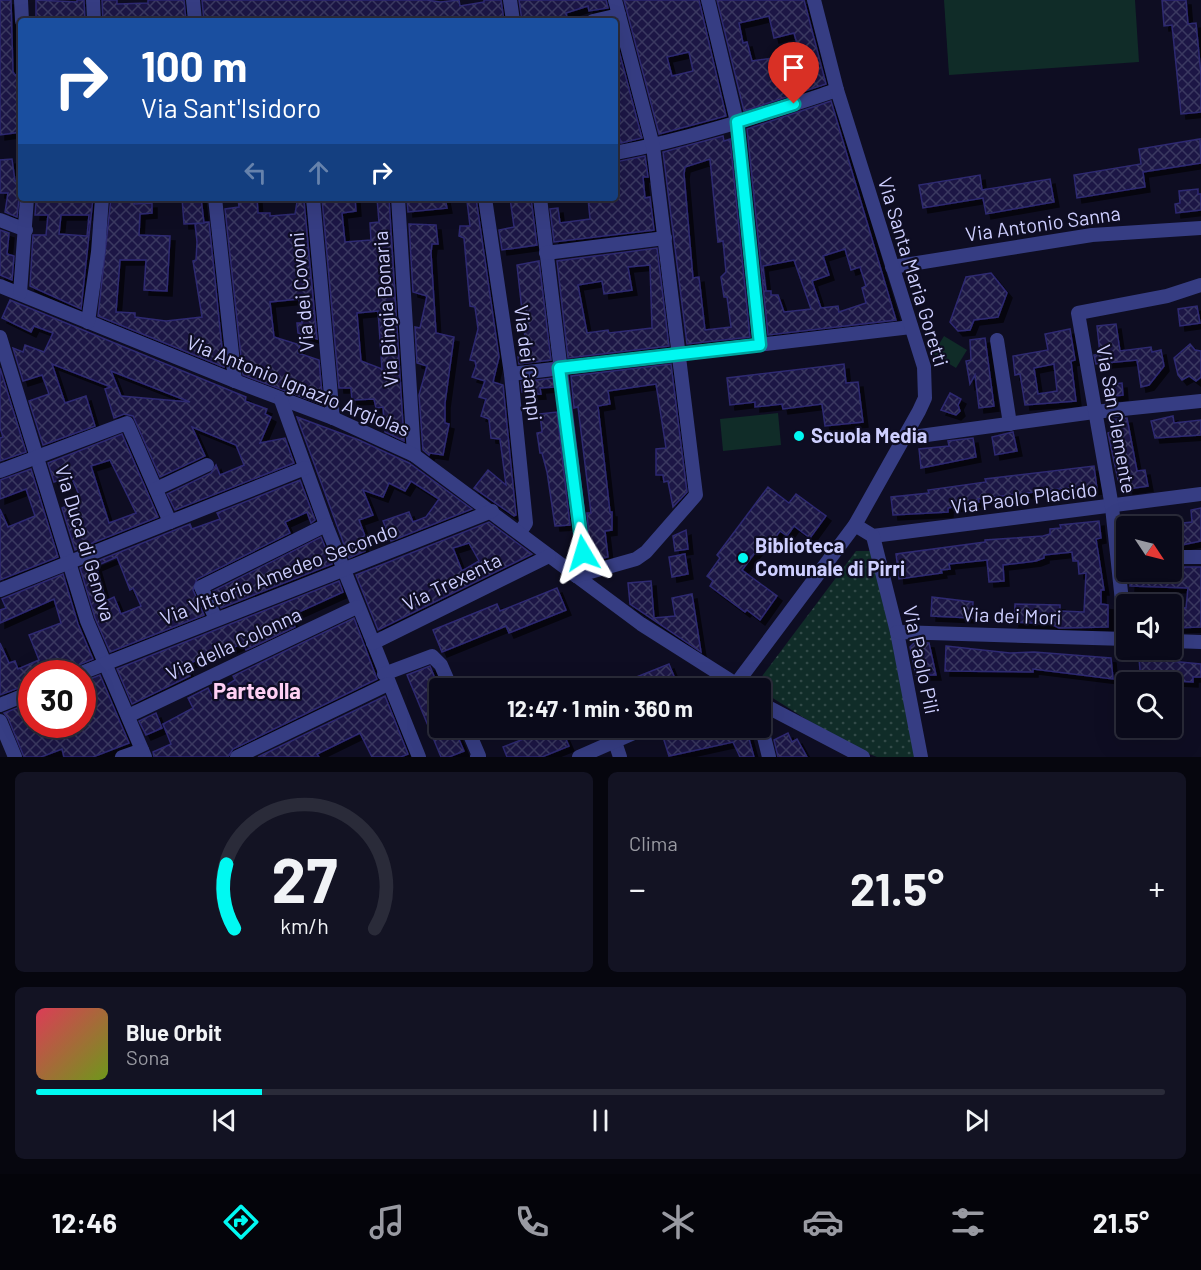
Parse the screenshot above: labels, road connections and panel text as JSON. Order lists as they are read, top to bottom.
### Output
{
  "streets": {
    "street": [
      "Via Antonio Sanna",
      "Via Santa Maria Goretti",
      "Via dei Covoni",
      "Via Bingia Bonaria",
      "Via dei Campi",
      "Via Antonio Ignazio Argiolas",
      "Via San Clemente",
      "Via Paolo Placido",
      "Via Duca di Genova",
      "Via Vittorio Amedeo Secondo",
      "Via Trexenta",
      "Via dei Mori",
      "Via della Colonna",
      "Via Paolo Pili"
    ]
  },
  "crossings": [
    ["Via Antonio Sanna", "Via Santa Maria Goretti"],
    ["Via dei Covoni", "Via Antonio Ignazio Argiolas"],
    ["Via Bingia Bonaria", "Via Antonio Ignazio Argiolas"],
    ["Via dei Campi", "Via Antonio Ignazio Argiolas"],
    ["Via Antonio Ignazio Argiolas", "Via Vittorio Amedeo Secondo"],
    ["Via Antonio Ignazio Argiolas", "Via Trexenta"],
    ["Via San Clemente", "Via Paolo Placido"],
    ["Via Paolo Placido", "Via Paolo Pili"],
    ["Via Duca di Genova", "Via Vittorio Amedeo Secondo"],
    ["Via Duca di Genova", "Via della Colonna"],
    ["Via dei Mori", "Via Paolo Pili"]
  ],
  "districts": ["Parteolla"],
  "places": ["Scuola Media", "Biblioteca Comunale di Pirri"],
  "north": "bottom right",
  "page": {
    "turn": ["100 m", "Via Sant'Isidoro"],
    "limit": "30",
    "trip": "12:47 · 1 min · 360 m",
    "tile": "Clima",
    "heat": ["−", "21.5°", "+"],
    "song": ["Blue Orbit", "Sona"],
    "tabs": ["12:46", "21.5°"],
    "gauge": ["27", "km/h"]
  }
}
